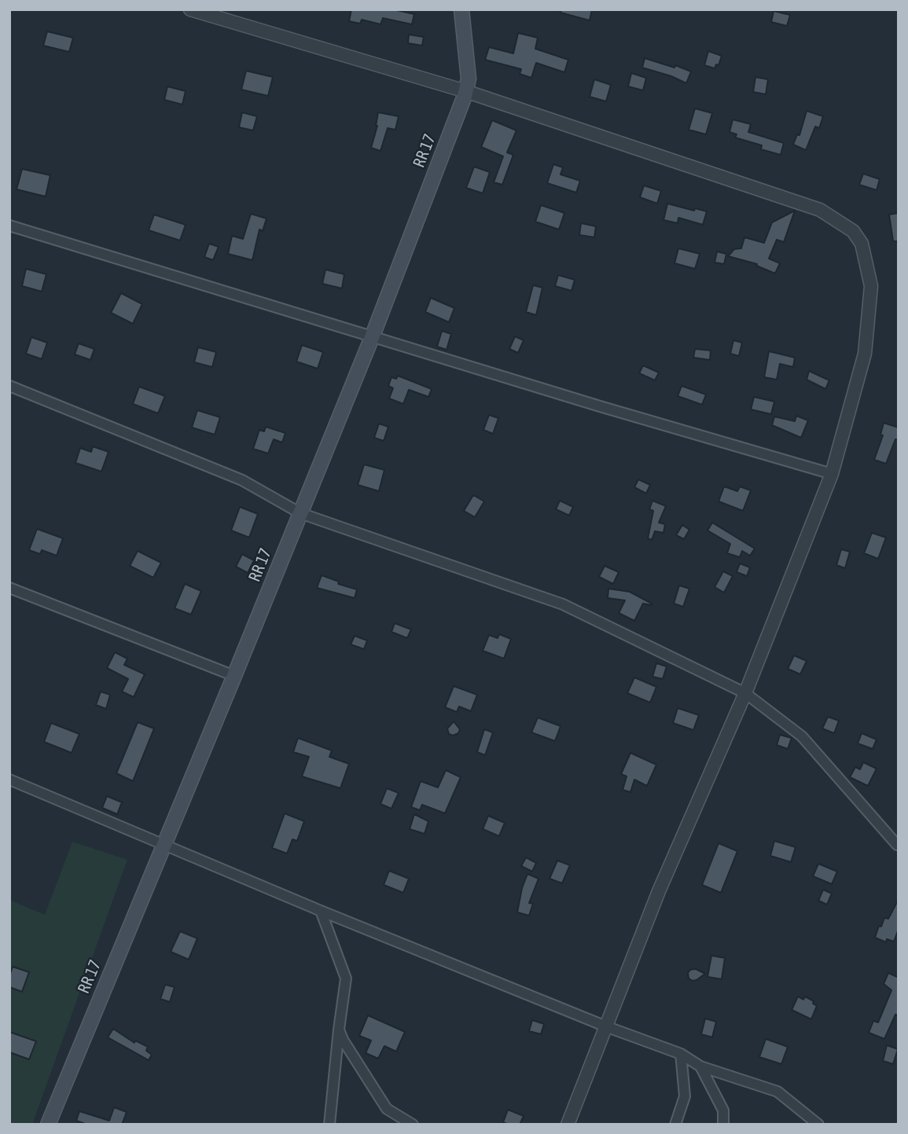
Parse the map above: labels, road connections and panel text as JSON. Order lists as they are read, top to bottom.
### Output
{
  "streets": {
    "main road": ["RR 17"]
  }
}
